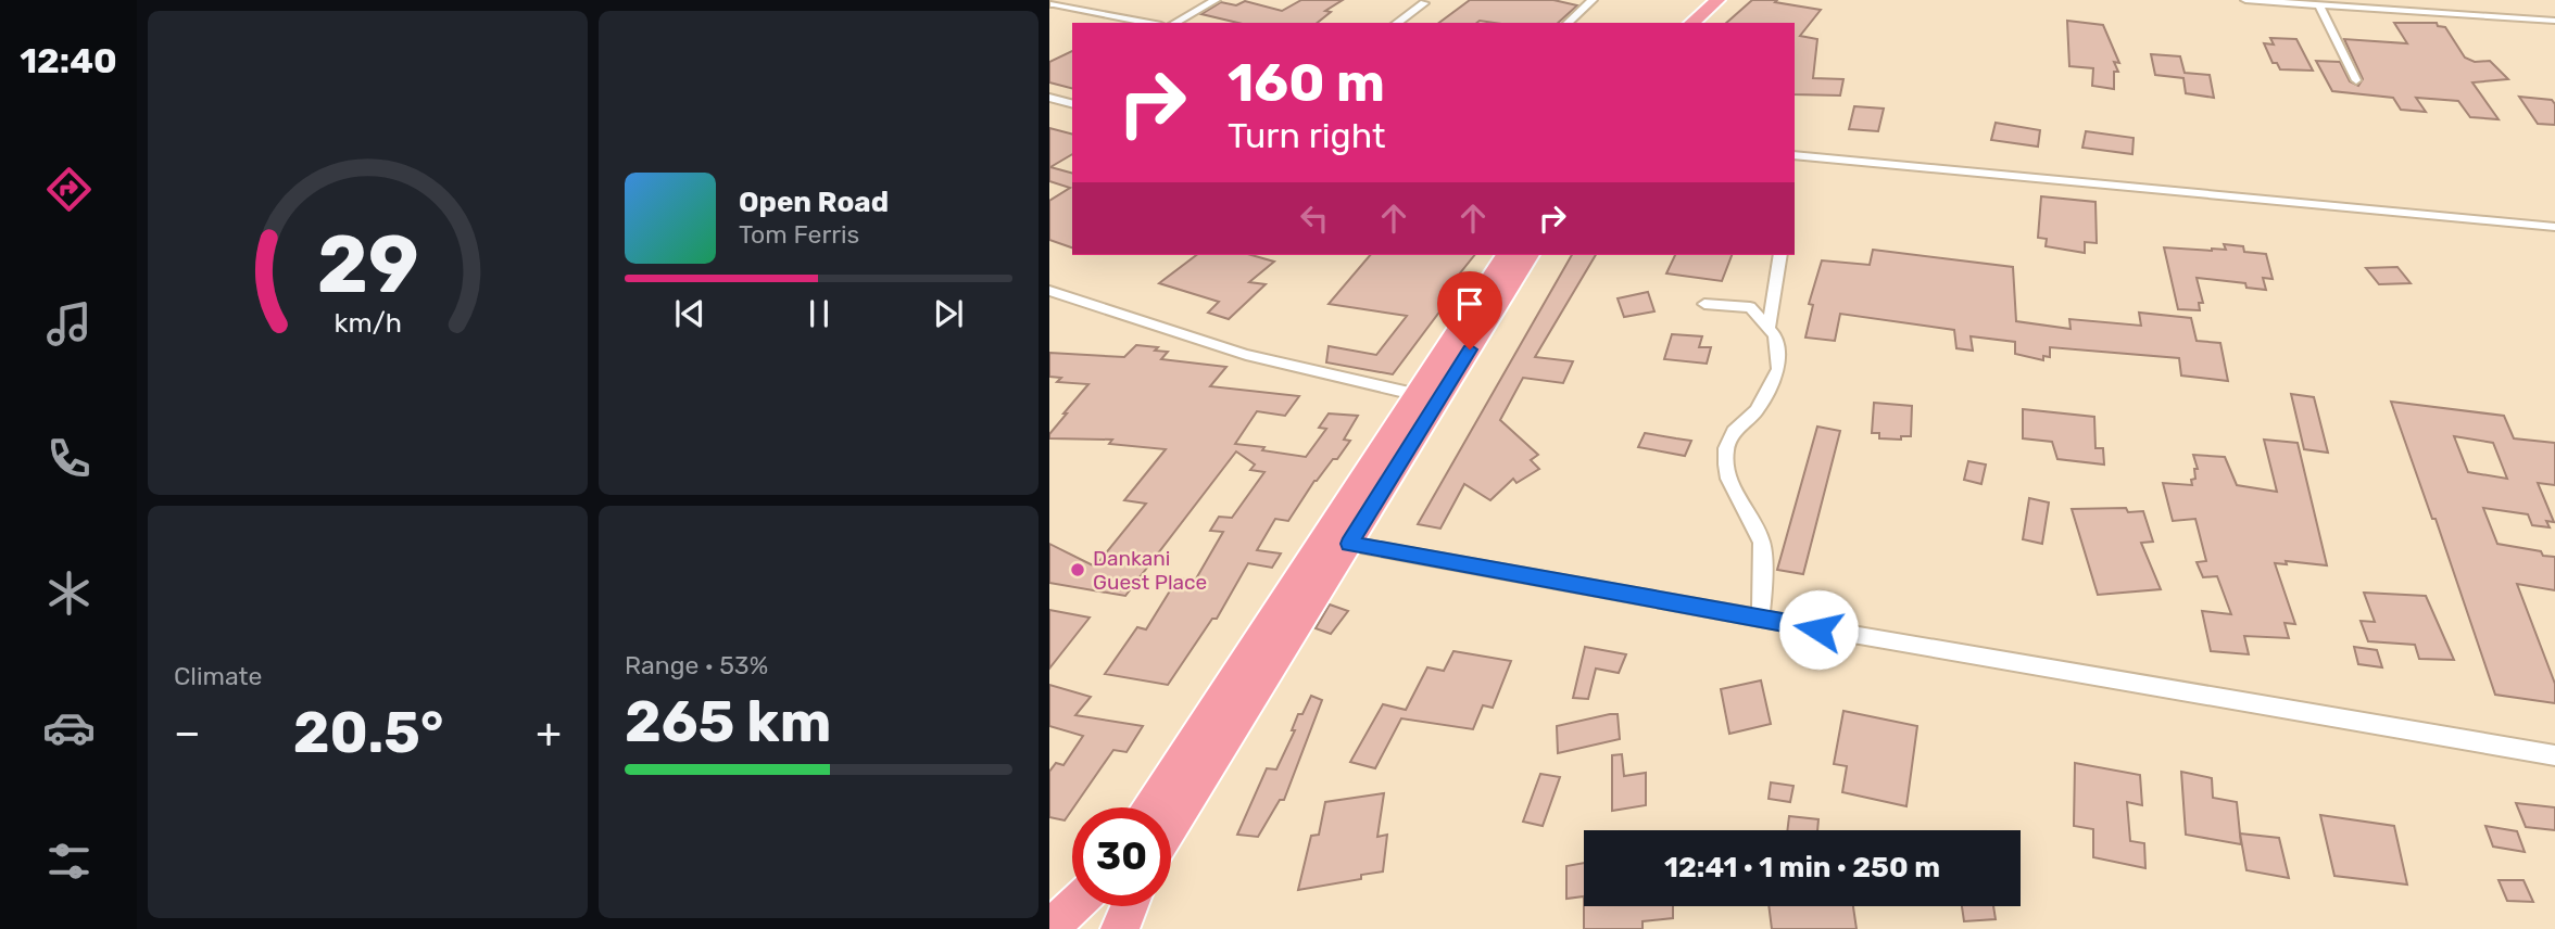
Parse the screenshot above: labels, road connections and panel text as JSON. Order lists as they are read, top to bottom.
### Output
{
  "places": ["Dankani Guest Place"],
  "page": {
    "tabs": "12:40",
    "turn": ["160 m", "Turn right"],
    "song": ["Open Road", "Tom Ferris"],
    "tile": [
      "Climate",
      ["Range · 53%", "265 km"]
    ],
    "heat": ["−", "20.5°", "+"],
    "limit": "30",
    "trip": "12:41 · 1 min · 250 m",
    "gauge": ["29", "km/h"]
  }
}
